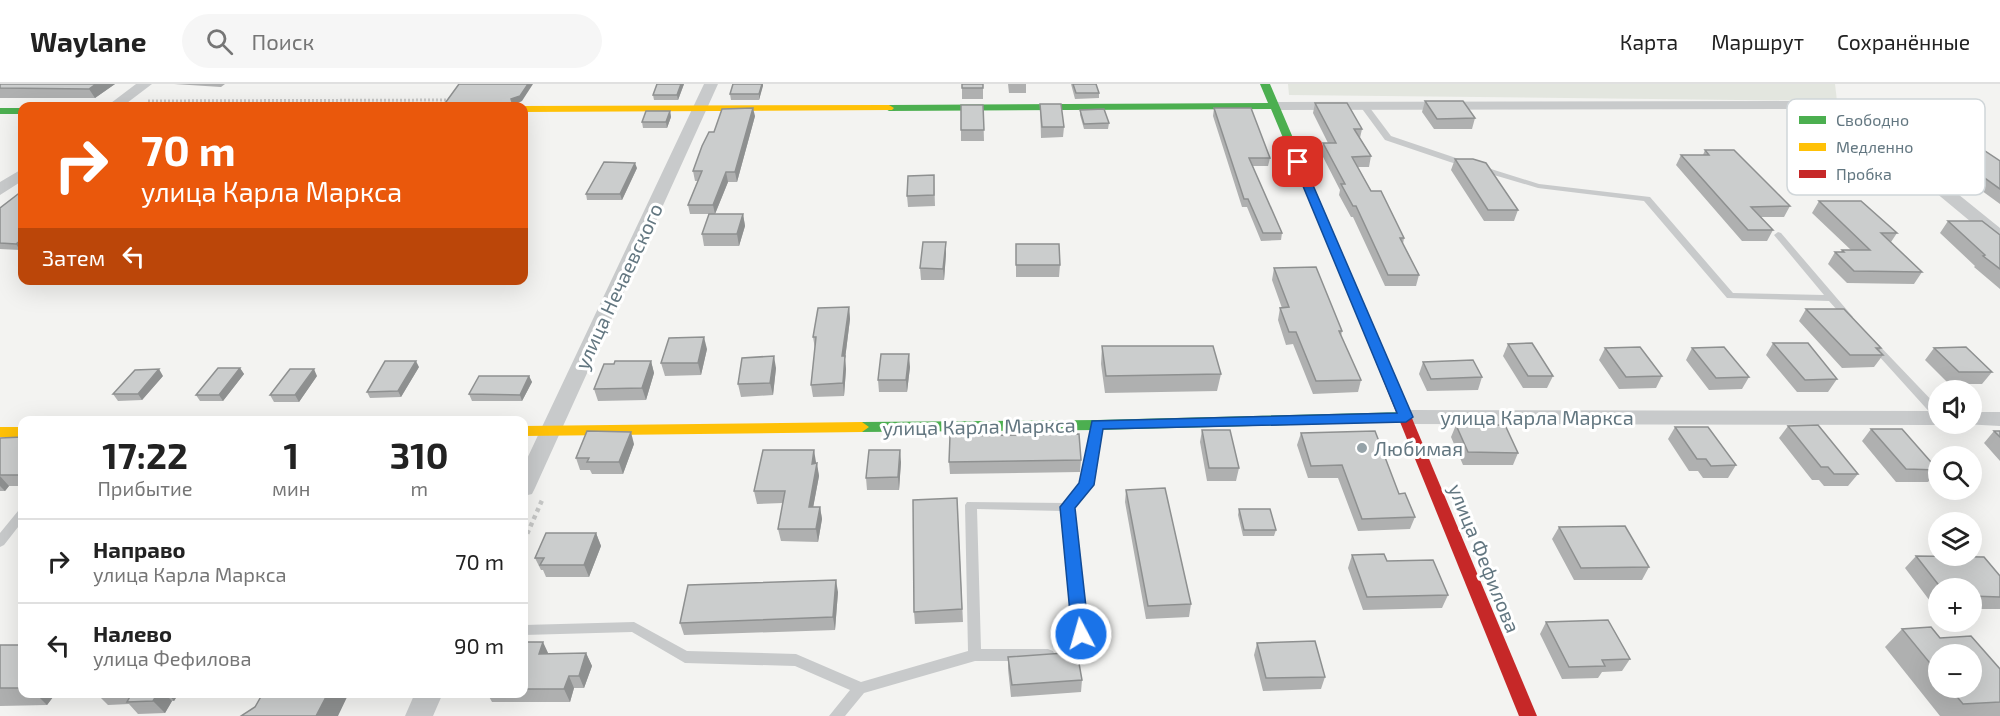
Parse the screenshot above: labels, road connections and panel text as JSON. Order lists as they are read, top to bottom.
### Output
{
  "streets": {
    "main road": ["улица Карла Маркса", "улица Фефилова"],
    "street": ["улица Нечаевского"]
  },
  "crossings": [
    ["улица Нечаевского", "улица Карла Маркса"],
    ["улица Карла Маркса", "улица Фефилова"]
  ],
  "places": ["Любимая"],
  "legend": ["Свободно", "Медленно", "Пробка"],
  "page": {
    "header": "Waylane",
    "search": "Поиск",
    "nav": ["Карта", "Маршрут", "Сохранённые"],
    "turn": ["70 m", "улица Карла Маркса"],
    "then": "Затем",
    "map_buttons": ["+", "−"],
    "eta": [
      "17:22",
      "Прибытие",
      "1",
      "мин",
      "310",
      "m"
    ],
    "list": [
      {
        "name": "Направо",
        "note": "улица Карла Маркса",
        "value": "70 m"
      },
      {
        "name": "Налево",
        "note": "улица Фефилова",
        "value": "90 m"
      }
    ]
  }
}
